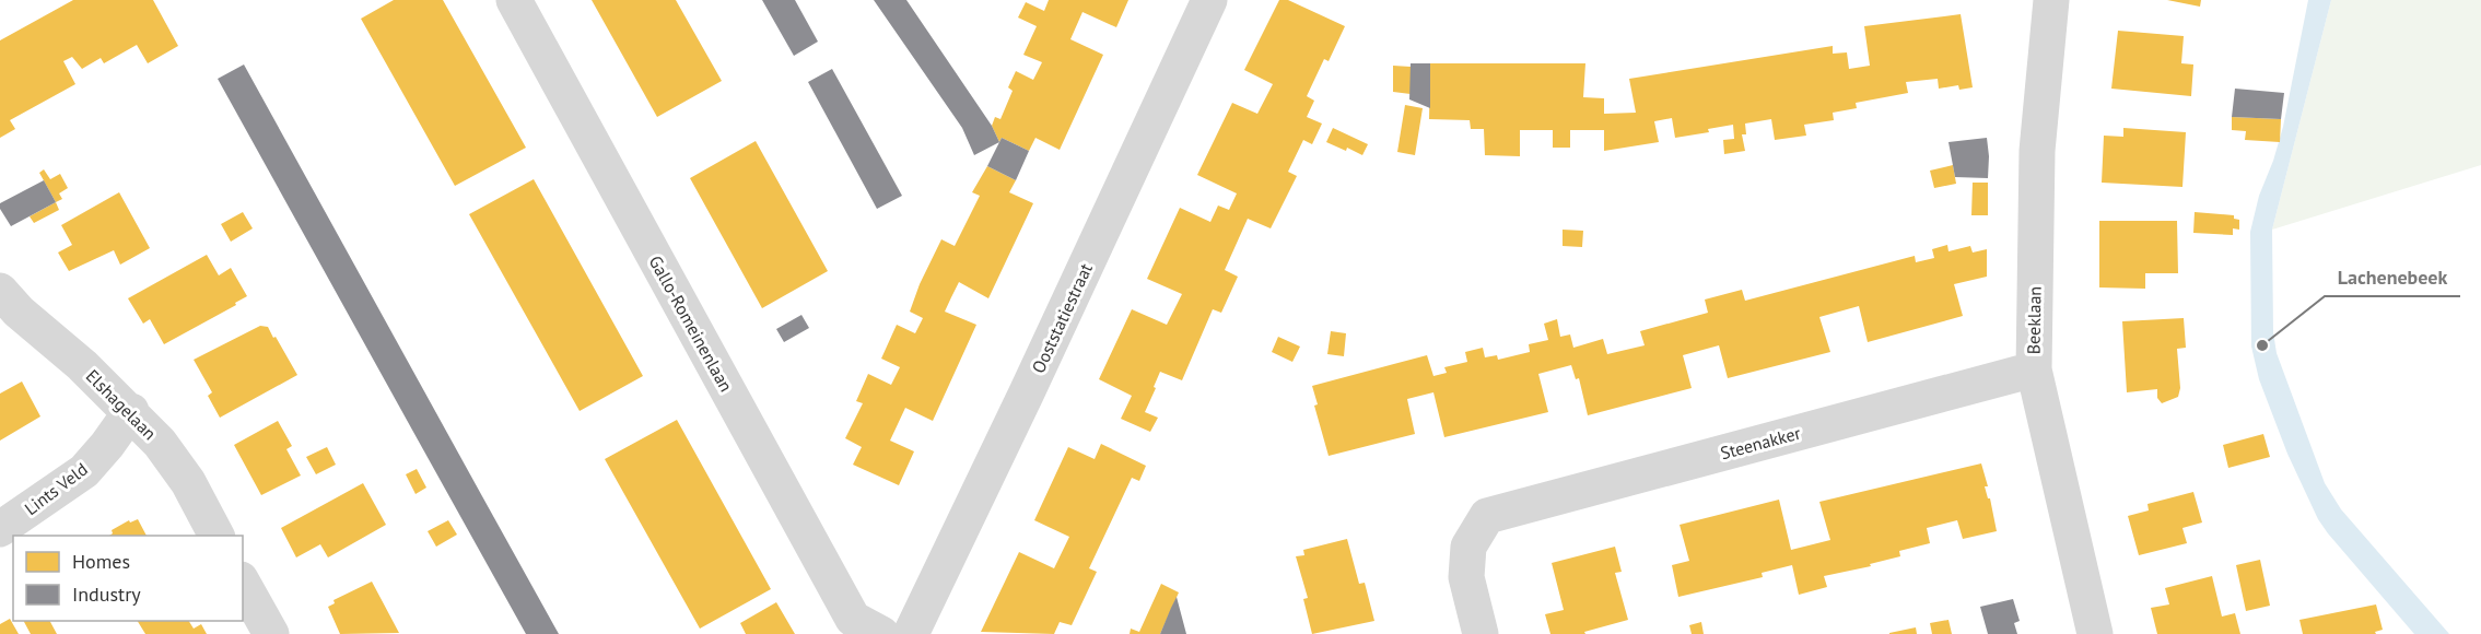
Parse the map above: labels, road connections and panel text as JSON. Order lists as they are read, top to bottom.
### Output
{
  "streets": {
    "street": [
      "Ooststatiestraat",
      "Beeklaan",
      "Gallo-Romeinenlaan",
      "Elshagelaan",
      "Steenakker",
      "Lints Veld"
    ]
  },
  "crossings": [
    ["Beeklaan", "Steenakker"],
    ["Elshagelaan", "Lints Veld"]
  ],
  "places": ["Lachenebeek"],
  "legend": ["Homes", "Industry"]
}
